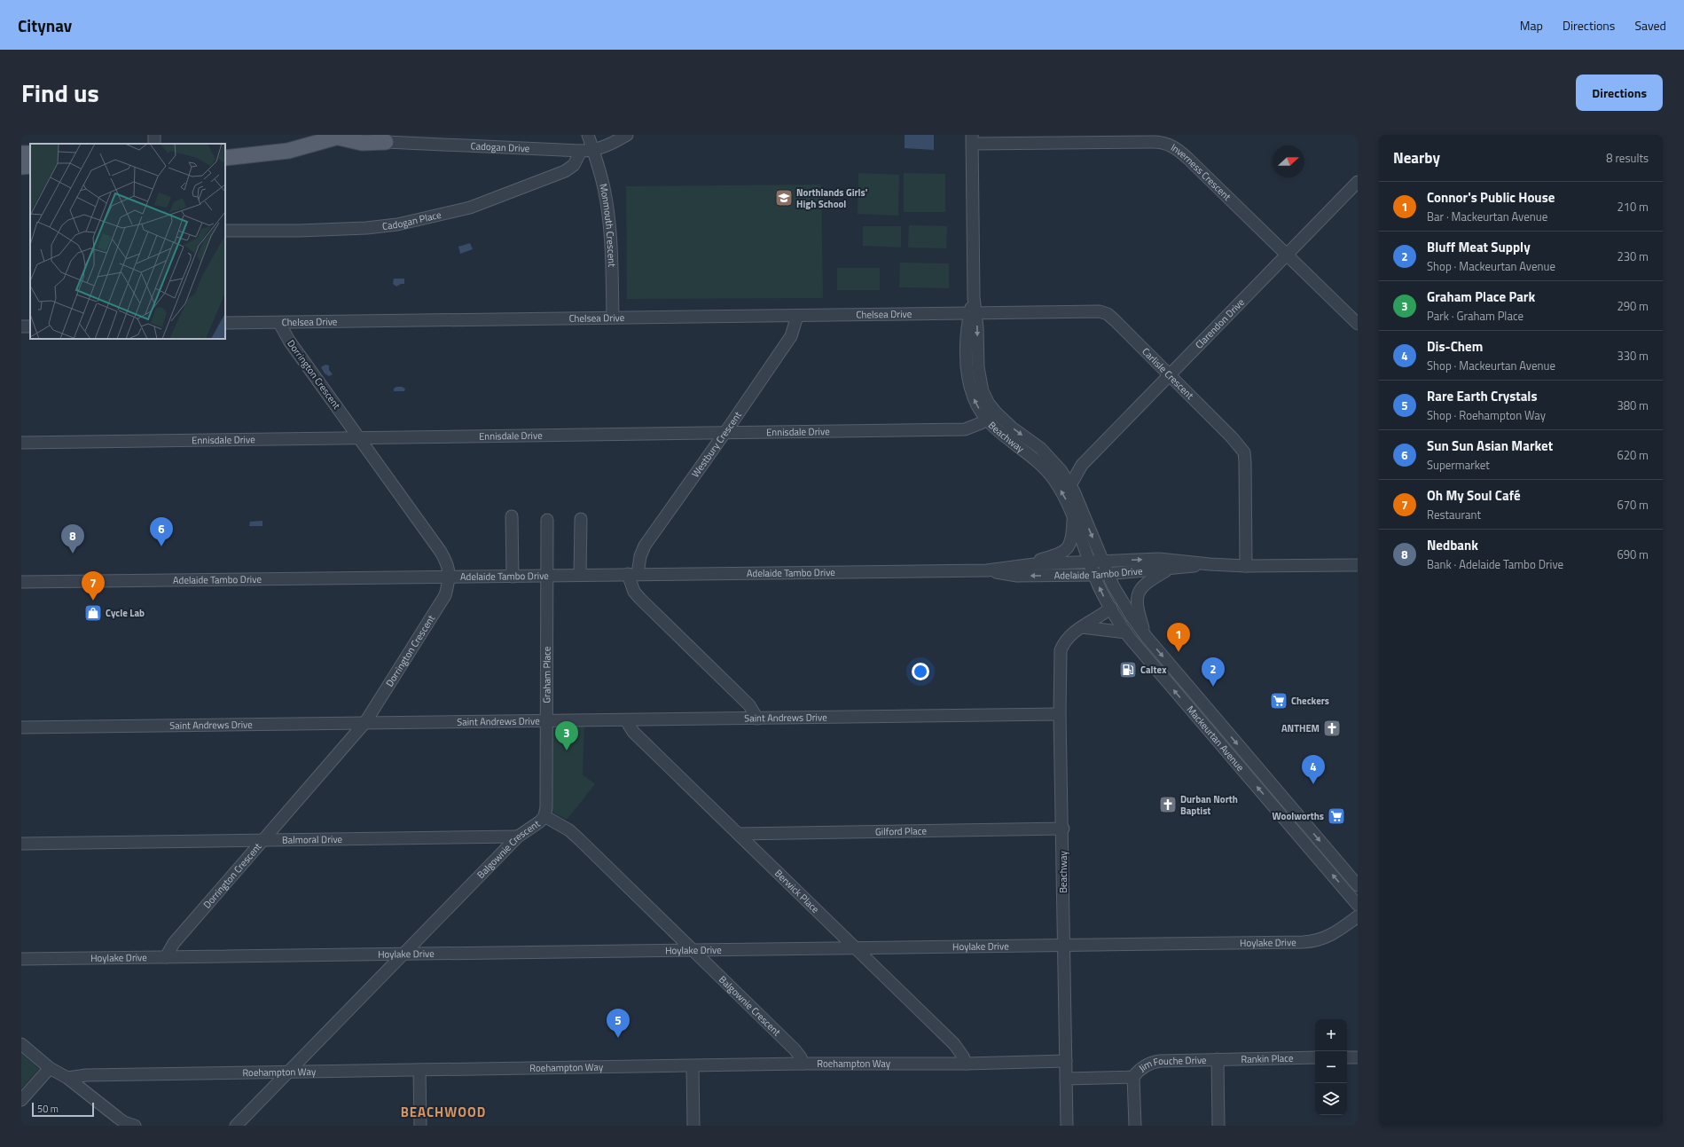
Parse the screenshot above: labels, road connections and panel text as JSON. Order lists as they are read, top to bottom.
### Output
{
  "streets": {
    "street": [
      "Cadogan Drive",
      "Inverness Crescent",
      "Cadogan Place",
      "Monmouth Crescent",
      "Chelsea Drive",
      "Clarendon Drive",
      "Carlisle Crescent",
      "Dorrington Crescent",
      "Ennisdale Drive",
      "Beachway",
      "Westbury Crescent",
      "Adelaide Tambo Drive",
      "Graham Place",
      "Saint Andrews Drive",
      "Mackeurtan Avenue",
      "Gilford Place",
      "Balmoral Drive",
      "Balgownie Crescent",
      "Berwick Place",
      "Hoylake Drive",
      "Rankin Place",
      "Roehampton Way",
      "Jim Fouche Drive"
    ]
  },
  "crossings": [
    ["Cadogan Drive", "Cadogan Place"],
    ["Cadogan Drive", "Monmouth Crescent"],
    ["Inverness Crescent", "Clarendon Drive"],
    ["Inverness Crescent", "Beachway"],
    ["Cadogan Place", "Monmouth Crescent"],
    ["Monmouth Crescent", "Chelsea Drive"],
    ["Chelsea Drive", "Carlisle Crescent"],
    ["Chelsea Drive", "Dorrington Crescent"],
    ["Chelsea Drive", "Beachway"],
    ["Chelsea Drive", "Westbury Crescent"],
    ["Clarendon Drive", "Carlisle Crescent"],
    ["Clarendon Drive", "Beachway"],
    ["Carlisle Crescent", "Beachway"],
    ["Carlisle Crescent", "Adelaide Tambo Drive"],
    ["Dorrington Crescent", "Ennisdale Drive"],
    ["Dorrington Crescent", "Adelaide Tambo Drive"],
    ["Dorrington Crescent", "Saint Andrews Drive"],
    ["Dorrington Crescent", "Balmoral Drive"],
    ["Dorrington Crescent", "Hoylake Drive"],
    ["Ennisdale Drive", "Beachway"],
    ["Ennisdale Drive", "Westbury Crescent"],
    ["Beachway", "Adelaide Tambo Drive"],
    ["Beachway", "Saint Andrews Drive"],
    ["Beachway", "Mackeurtan Avenue"],
    ["Beachway", "Gilford Place"],
    ["Beachway", "Hoylake Drive"],
    ["Beachway", "Roehampton Way"],
    ["Beachway", "Jim Fouche Drive"],
    ["Westbury Crescent", "Adelaide Tambo Drive"],
    ["Westbury Crescent", "Saint Andrews Drive"],
    ["Adelaide Tambo Drive", "Graham Place"],
    ["Adelaide Tambo Drive", "Mackeurtan Avenue"],
    ["Graham Place", "Saint Andrews Drive"],
    ["Graham Place", "Balgownie Crescent"],
    ["Saint Andrews Drive", "Berwick Place"],
    ["Gilford Place", "Berwick Place"],
    ["Balmoral Drive", "Balgownie Crescent"],
    ["Balgownie Crescent", "Hoylake Drive"],
    ["Balgownie Crescent", "Roehampton Way"],
    ["Berwick Place", "Hoylake Drive"],
    ["Berwick Place", "Roehampton Way"],
    ["Rankin Place", "Jim Fouche Drive"]
  ],
  "districts": ["BEACHWOOD"],
  "places": {
    "school or university": ["Northlands Girls' High School"],
    "shop": ["Cycle Lab"],
    "fuel station": ["Caltex"],
    "supermarket": ["Checkers", "Woolworths"],
    "church": ["ANTHEM", "Durban North Baptist"]
  },
  "scale_bar": "50 m",
  "north": "right",
  "page": {
    "header": "Citynav",
    "nav": ["Map", "Directions", "Saved"],
    "title": "Find us",
    "buttons": "Directions",
    "heading": ["Nearby", "8 results"],
    "list": [
      {
        "mark": "1",
        "name": "Connor's Public House",
        "note": "Bar · Mackeurtan Avenue",
        "value": "210 m"
      },
      {
        "mark": "2",
        "name": "Bluff Meat Supply",
        "note": "Shop · Mackeurtan Avenue",
        "value": "230 m"
      },
      {
        "mark": "3",
        "name": "Graham Place Park",
        "note": "Park · Graham Place",
        "value": "290 m"
      },
      {
        "mark": "4",
        "name": "Dis-Chem",
        "note": "Shop · Mackeurtan Avenue",
        "value": "330 m"
      },
      {
        "mark": "5",
        "name": "Rare Earth Crystals",
        "note": "Shop · Roehampton Way",
        "value": "380 m"
      },
      {
        "mark": "6",
        "name": "Sun Sun Asian Market",
        "note": "Supermarket",
        "value": "620 m"
      },
      {
        "mark": "7",
        "name": "Oh My Soul Café",
        "note": "Restaurant",
        "value": "670 m"
      },
      {
        "mark": "8",
        "name": "Nedbank",
        "note": "Bank · Adelaide Tambo Drive",
        "value": "690 m"
      }
    ],
    "pins": [
      "6",
      "8",
      "7",
      "1",
      "2",
      "3",
      "4",
      "5"
    ],
    "map_buttons": ["+", "−"],
    "scale": "50 m"
  }
}
